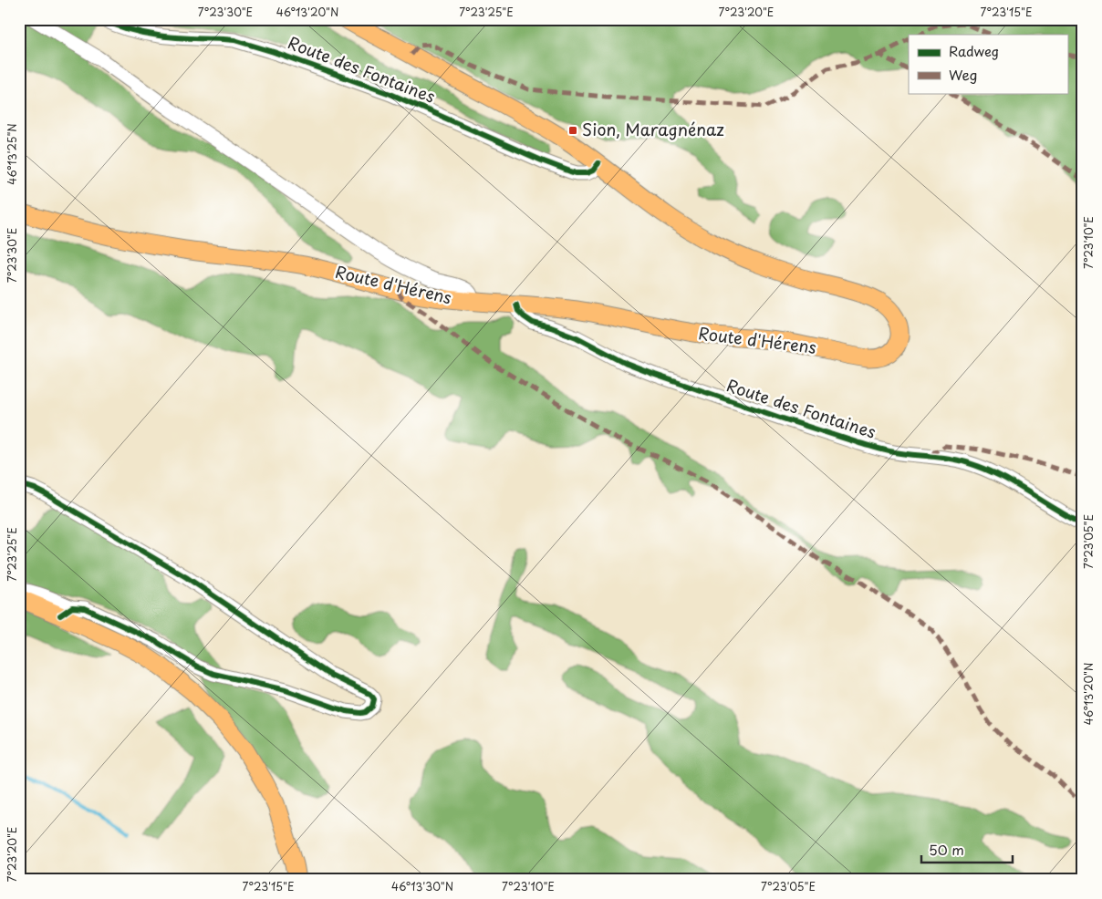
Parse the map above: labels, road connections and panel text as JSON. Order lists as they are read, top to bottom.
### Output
{
  "streets": {
    "main road": ["Route d'Hérens"],
    "street": ["Route des Fontaines"]
  },
  "crossings": [
    ["Route des Fontaines", "Route d'Hérens"]
  ],
  "places": {
    "transit": ["Sion, Maragnénaz"]
  },
  "legend": ["Radweg", "Weg"],
  "scale_bar": "50 m",
  "coordinates": [
    "7°23'30\"E",
    "46°13'20\"N",
    "7°23'25\"E",
    "7°23'20\"E",
    "7°23'15\"E",
    "46°13'25\"N",
    "7°23'10\"E",
    "7°23'05\"E",
    "46°13'30\"N"
  ]
}
